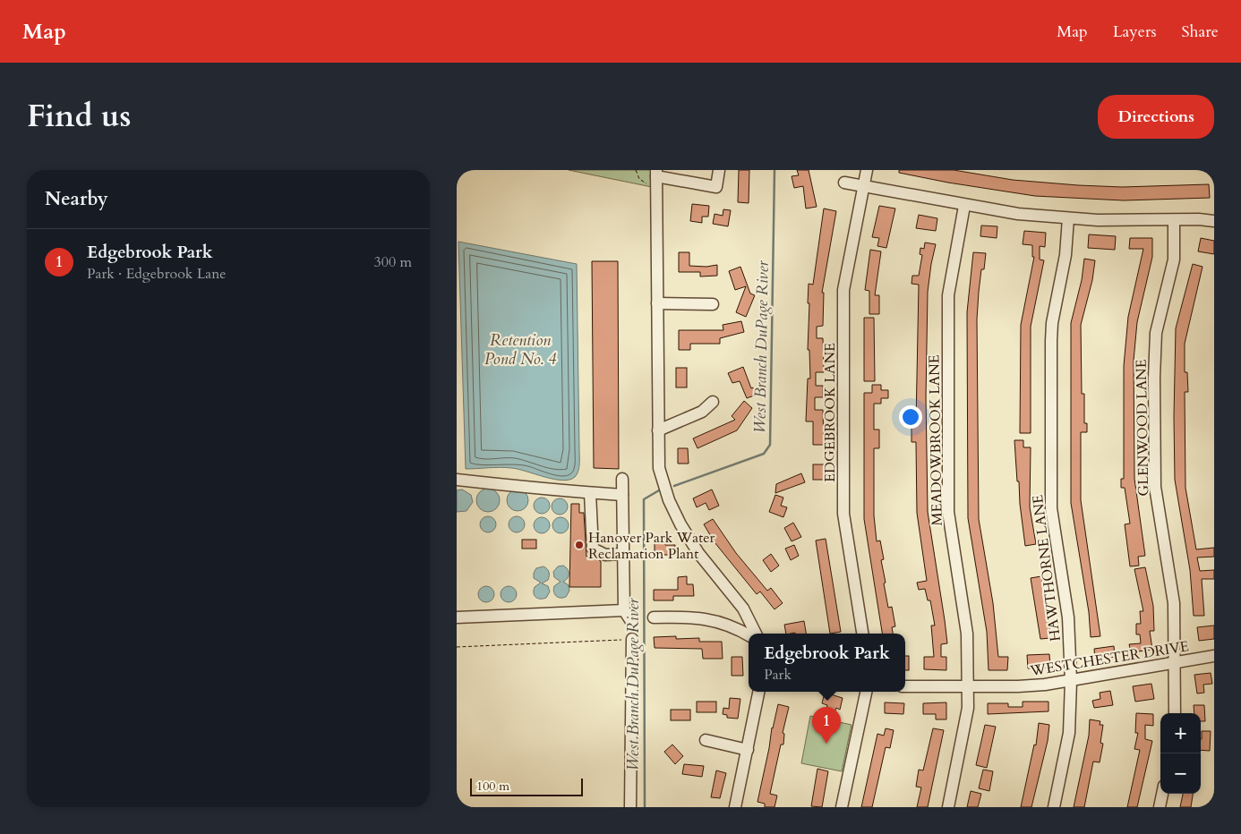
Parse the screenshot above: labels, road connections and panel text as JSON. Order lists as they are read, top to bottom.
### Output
{
  "streets": {
    "street": [
      "EDGEBROOK LANE",
      "GLENWOOD LANE",
      "MEADOWBROOK LANE",
      "HAWTHORNE LANE",
      "WESTCHESTER DRIVE"
    ]
  },
  "crossings": [
    ["GLENWOOD LANE", "WESTCHESTER DRIVE"],
    ["MEADOWBROOK LANE", "WESTCHESTER DRIVE"],
    ["HAWTHORNE LANE", "WESTCHESTER DRIVE"]
  ],
  "water": ["Retention Pond No. 4", "West Branch DuPage River"],
  "places": ["Hanover Park Water Reclamation Plant"],
  "scale_bar": "100 m",
  "page": {
    "header": "Map",
    "nav": ["Map", "Layers", "Share"],
    "title": "Find us",
    "buttons": "Directions",
    "heading": "Nearby",
    "list": [
      {
        "mark": "1",
        "name": "Edgebrook Park",
        "note": "Park · Edgebrook Lane",
        "value": "300 m"
      }
    ],
    "popup": ["Edgebrook Park", "Park"],
    "pins": "1",
    "map_buttons": ["+", "−"],
    "scale": "100 m"
  }
}
